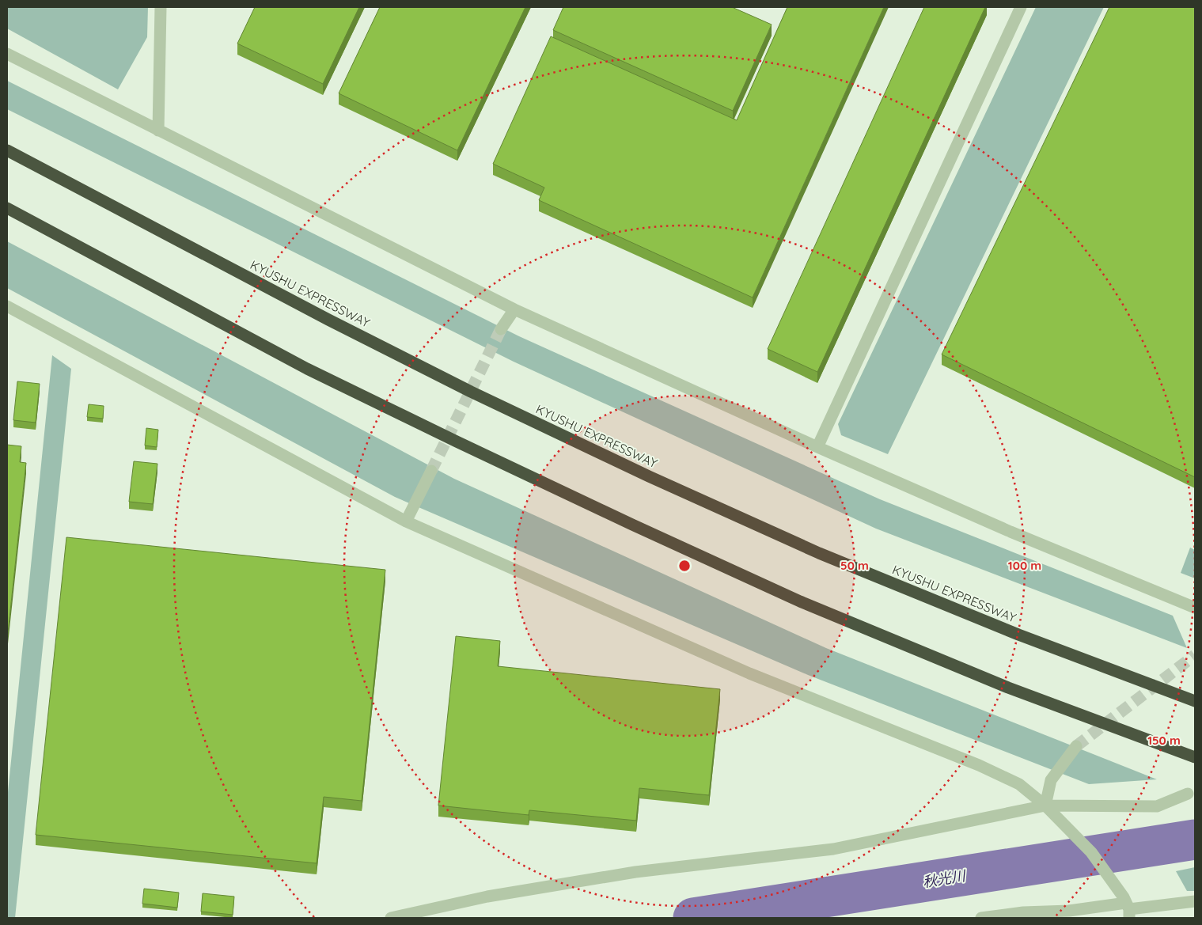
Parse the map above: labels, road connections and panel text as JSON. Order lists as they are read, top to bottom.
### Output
{
  "streets": {
    "highway": ["KYUSHU EXPRESSWAY"]
  },
  "water": ["秋光川"],
  "rings": ["50 m", "100 m", "150 m"]
}
